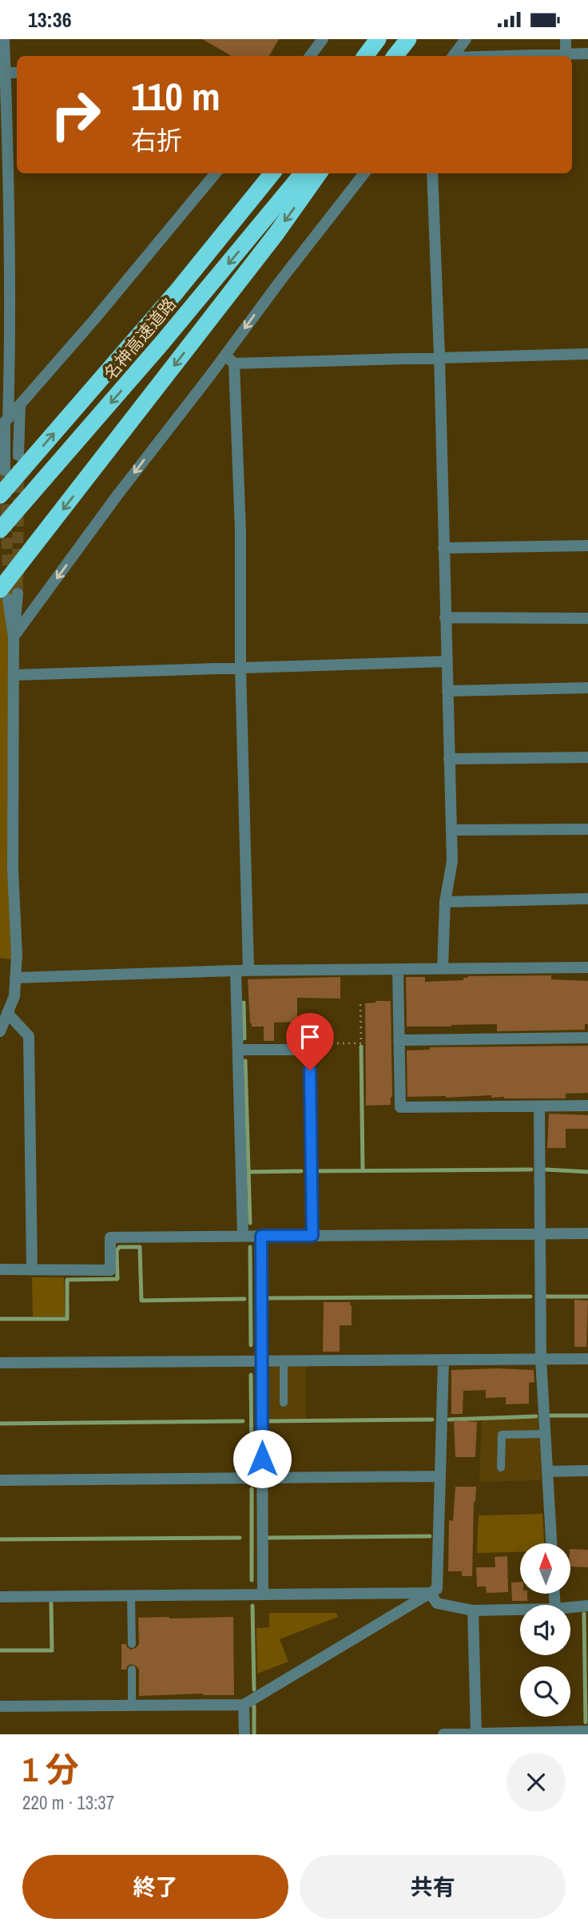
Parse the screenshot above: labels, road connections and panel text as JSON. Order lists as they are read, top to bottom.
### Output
{
  "streets": {
    "highway": ["名神高速道路"]
  },
  "north": "top",
  "page": {
    "status": "13:36",
    "turn": ["110 m", "右折"],
    "heading": ["1 分", "220 m · 13:37"],
    "buttons": ["終了", "共有"]
  }
}
